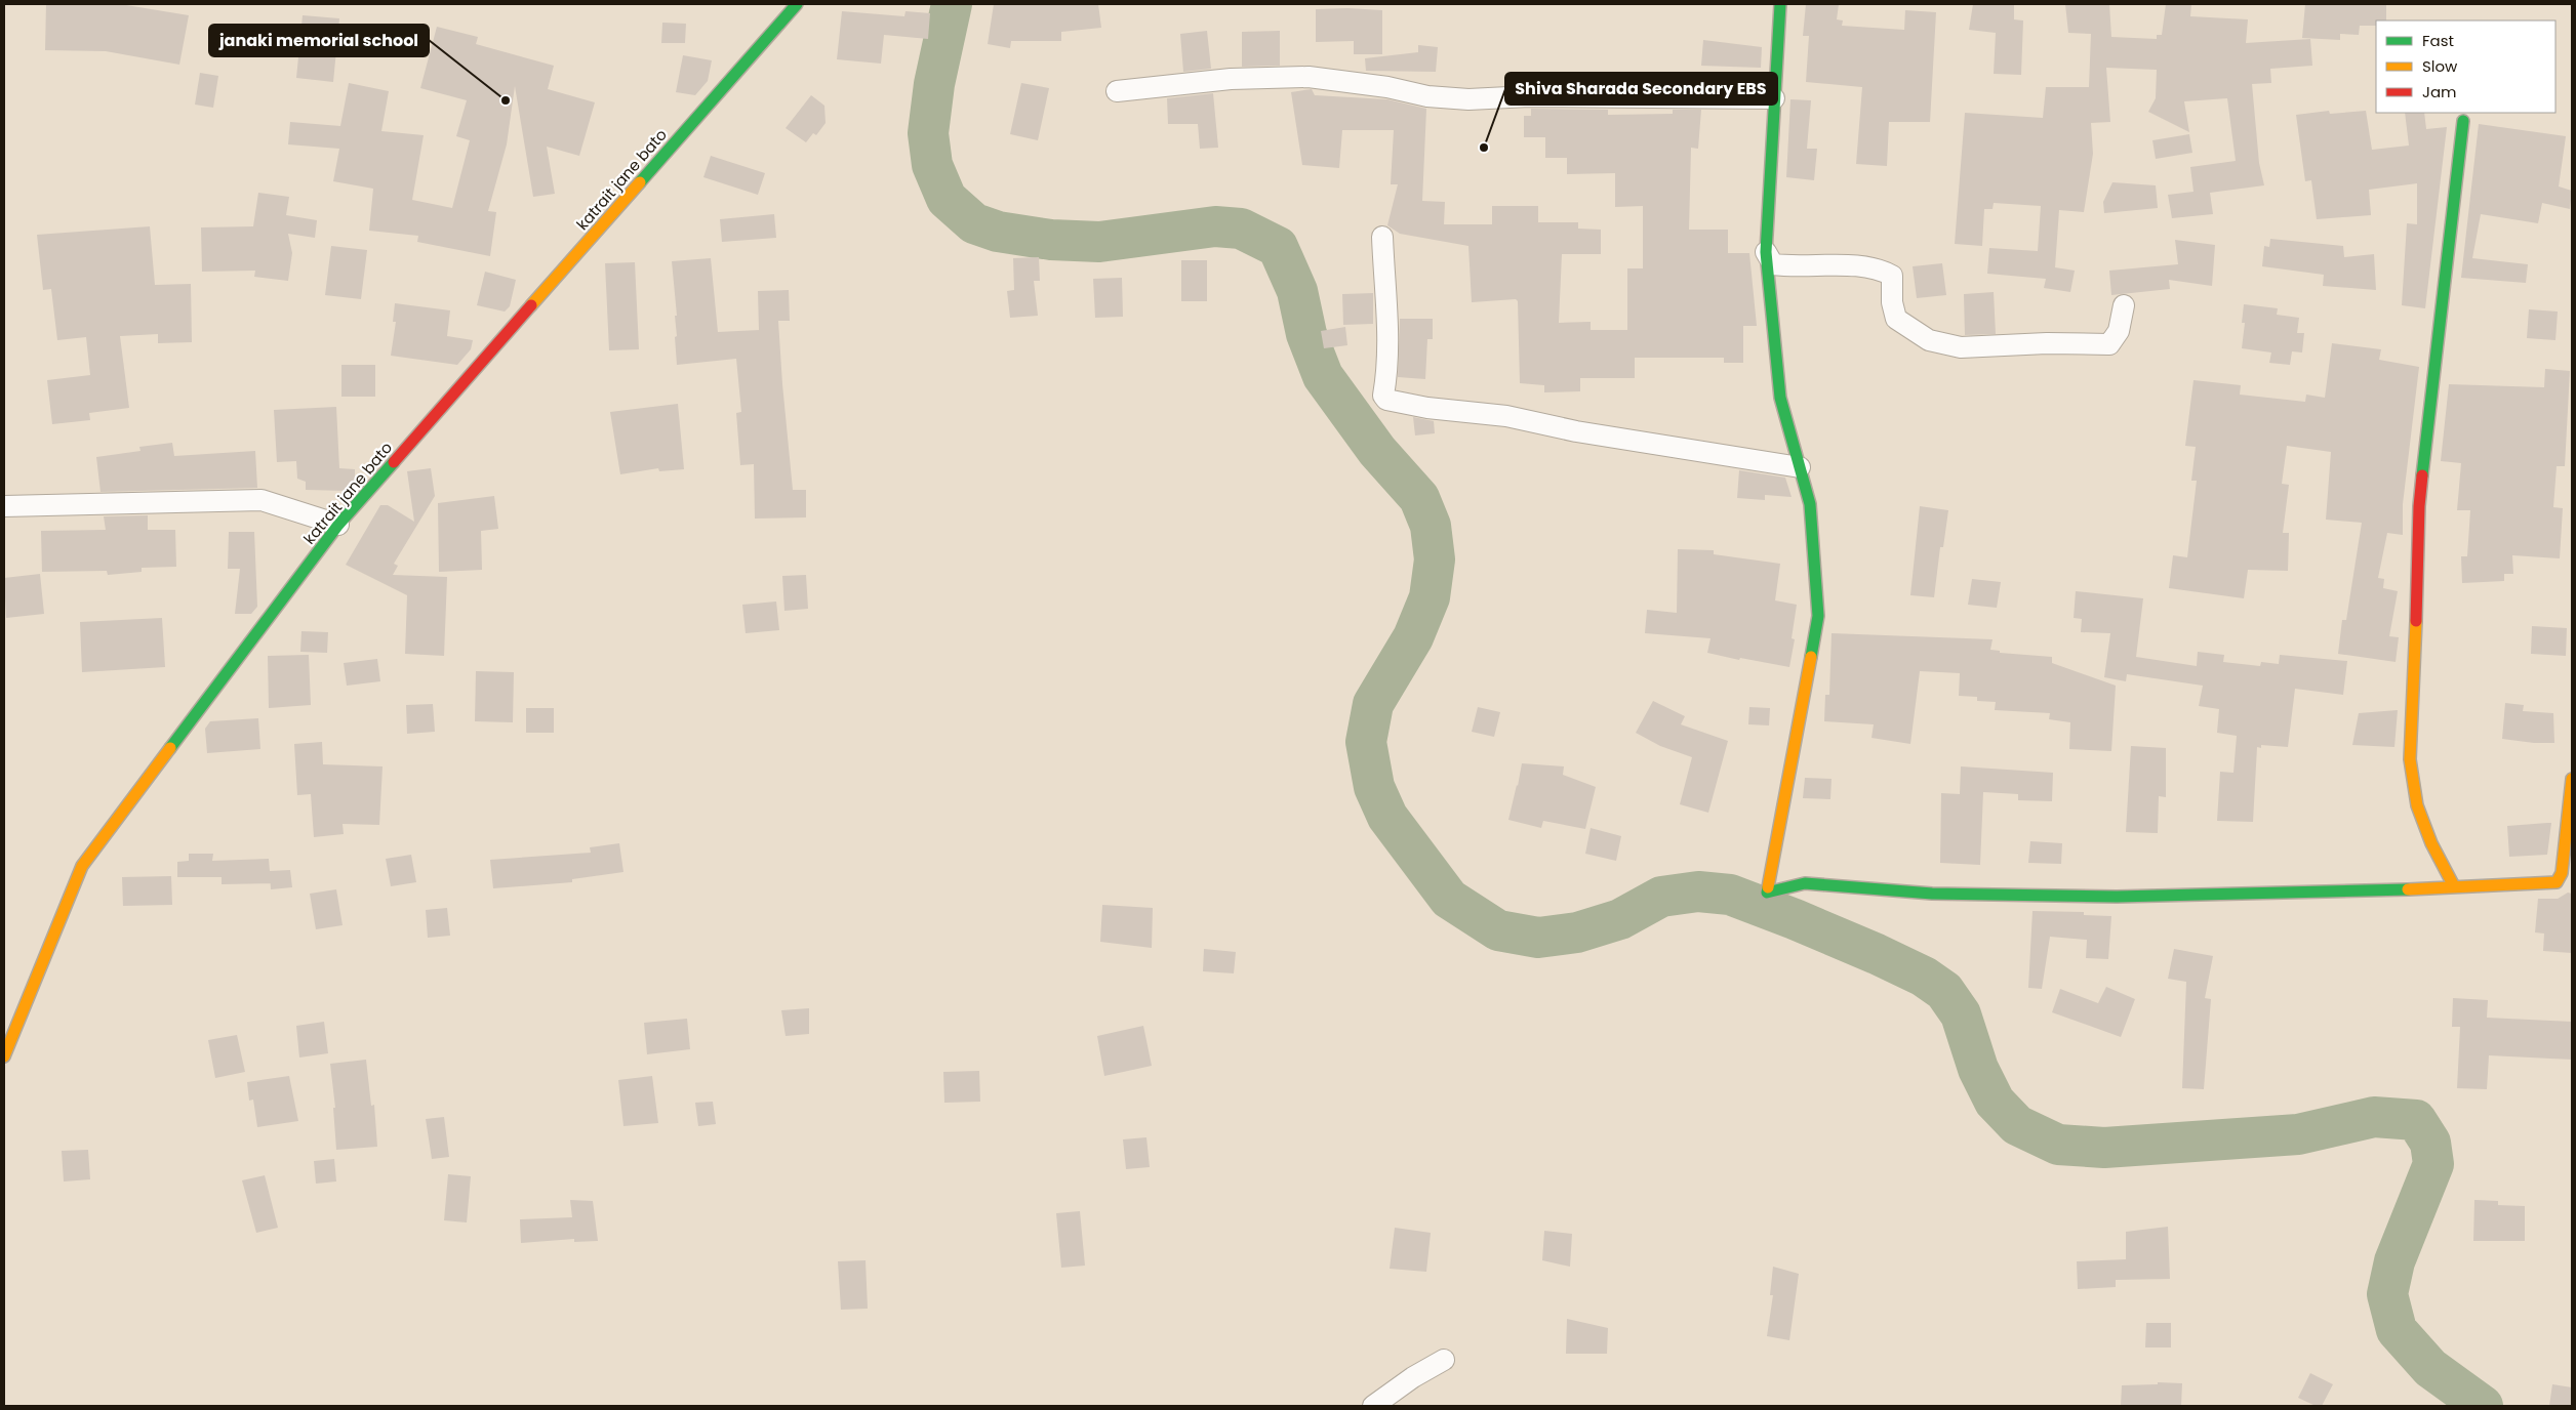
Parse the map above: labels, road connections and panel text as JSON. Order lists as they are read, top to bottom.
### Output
{
  "streets": {
    "street": ["katrait jane bato"]
  },
  "places": ["janaki memorial school", "Shiva Sharada Secondary EBS"],
  "legend": ["Fast", "Slow", "Jam"]
}
